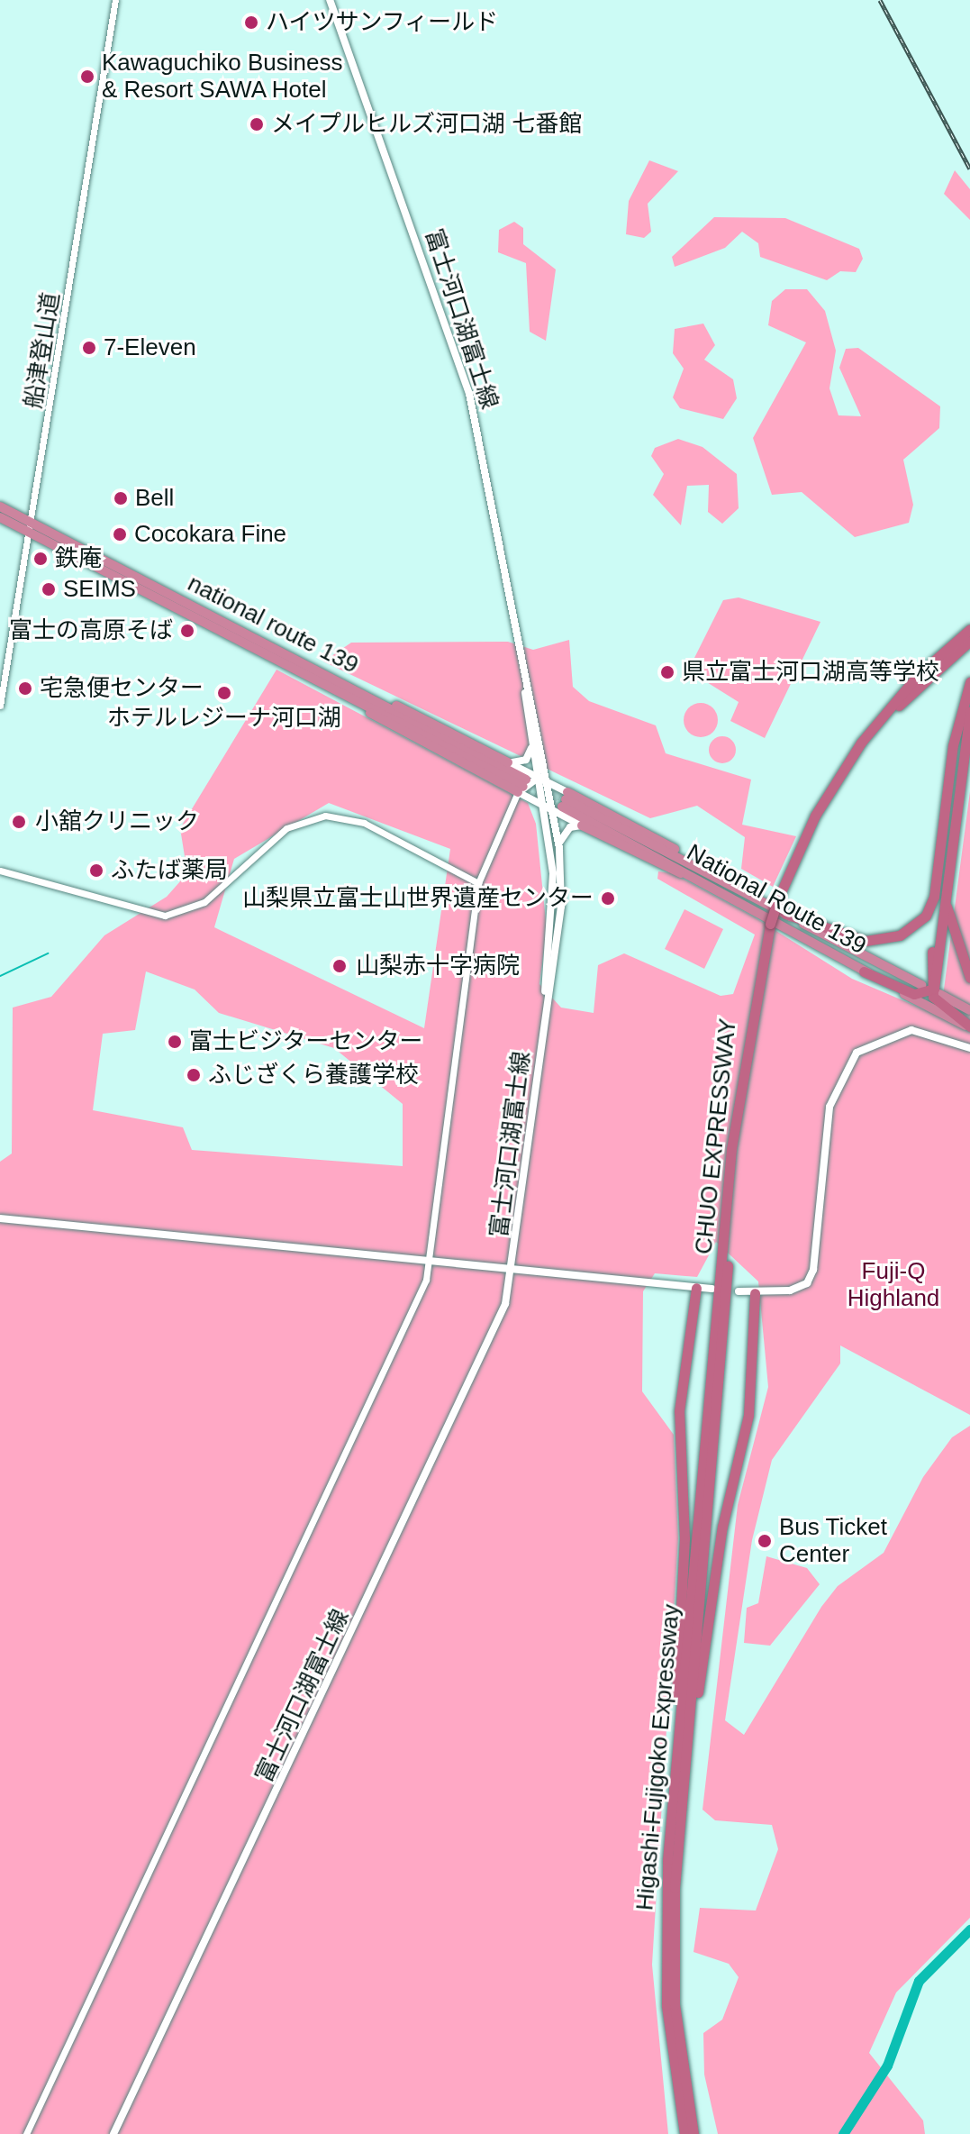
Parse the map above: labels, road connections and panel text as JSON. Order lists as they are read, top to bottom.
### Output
{
  "streets": {
    "highway": [
      "national route 139",
      "National Route 139",
      "CHUO EXPRESSWAY",
      "Higashi-Fujigoko Expressway"
    ],
    "main road": ["富士河口湖富士線"],
    "street": ["船津登山道"]
  },
  "crossings": [
    ["富士河口湖富士線", "National Route 139"],
    ["船津登山道", "national route 139"],
    ["CHUO EXPRESSWAY", "Higashi-Fujigoko Expressway"]
  ],
  "parks": ["Fuji-Q Highland"],
  "places": [
    "ハイツサンフィールド",
    "Kawaguchiko Business & Resort SAWA Hotel",
    "メイプルヒルズ河口湖 七番館",
    "7-Eleven",
    "Bell",
    "Cocokara Fine",
    "鉄庵",
    "SEIMS",
    "富士の高原そば",
    "県立富士河口湖高等学校",
    "宅急便センター",
    "ホテルレジーナ河口湖",
    "小舘クリニック",
    "ふたば薬局",
    "山梨県立富士山世界遺産センター",
    "山梨赤十字病院",
    "富士ビジターセンター",
    "ふじざくら養護学校",
    "Bus Ticket Center"
  ]
}
